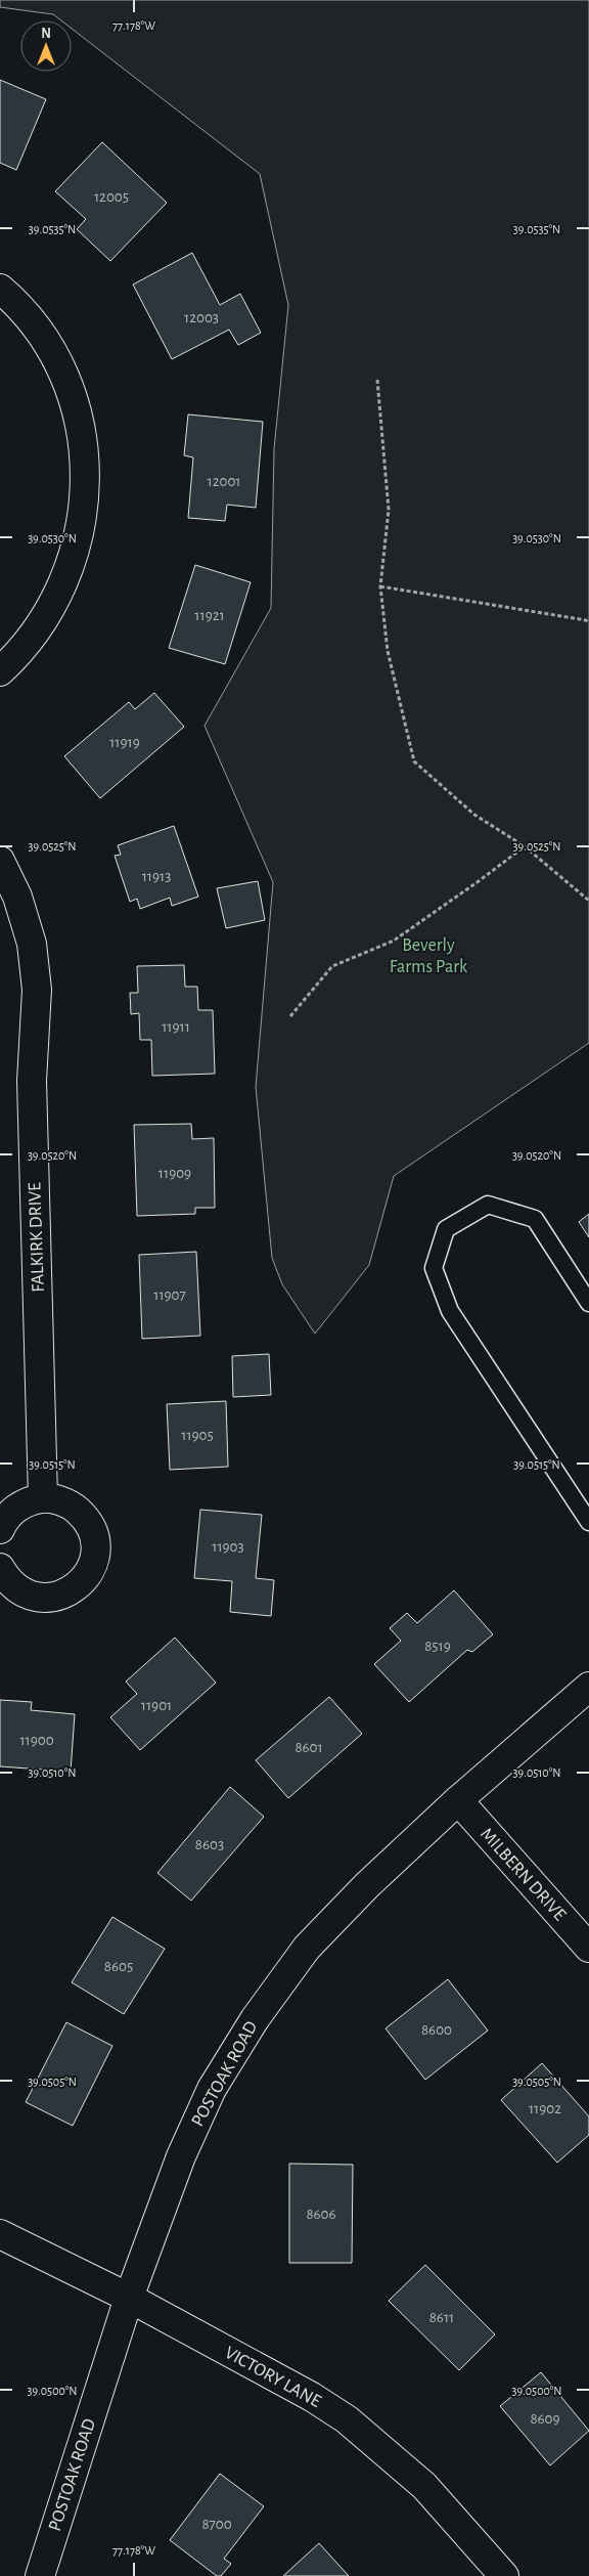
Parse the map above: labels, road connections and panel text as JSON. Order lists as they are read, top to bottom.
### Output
{
  "streets": {
    "street": [
      "FALKIRK DRIVE",
      "MILBERN DRIVE",
      "POSTOAK ROAD",
      "VICTORY LANE"
    ]
  },
  "crossings": [
    ["MILBERN DRIVE", "POSTOAK ROAD"],
    ["POSTOAK ROAD", "VICTORY LANE"]
  ],
  "parks": ["Beverly Farms Park"],
  "house_numbers": [
    "12005",
    "12003",
    "12001",
    "11921",
    "11919",
    "11913",
    "11911",
    "11909",
    "11907",
    "11905",
    "11903",
    "8519",
    "11901",
    "11900",
    "8601",
    "8603",
    "8605",
    "8600",
    "11902",
    "8606",
    "8611",
    "8609",
    "8700"
  ],
  "north": "top",
  "coordinates": [
    "77.178°W",
    "39.0535°N",
    "39.0530°N",
    "39.0525°N",
    "39.0520°N",
    "39.0515°N",
    "39.0510°N",
    "39.0505°N",
    "39.0500°N"
  ]
}
